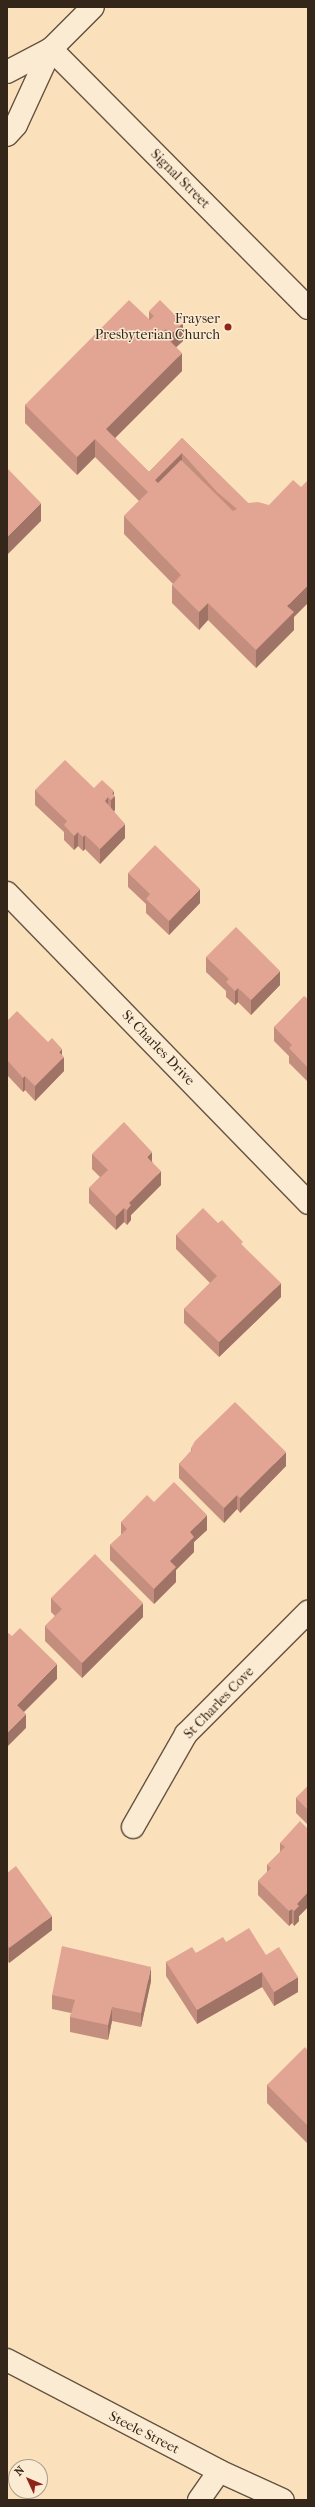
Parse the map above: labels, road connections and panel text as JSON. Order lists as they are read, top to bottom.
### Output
{
  "streets": {
    "street": [
      "Signal Street",
      "St Charles Drive",
      "St Charles Cove",
      "Steele Street"
    ]
  },
  "places": ["Frayser Presbyterian Church"],
  "north": "top left"
}
